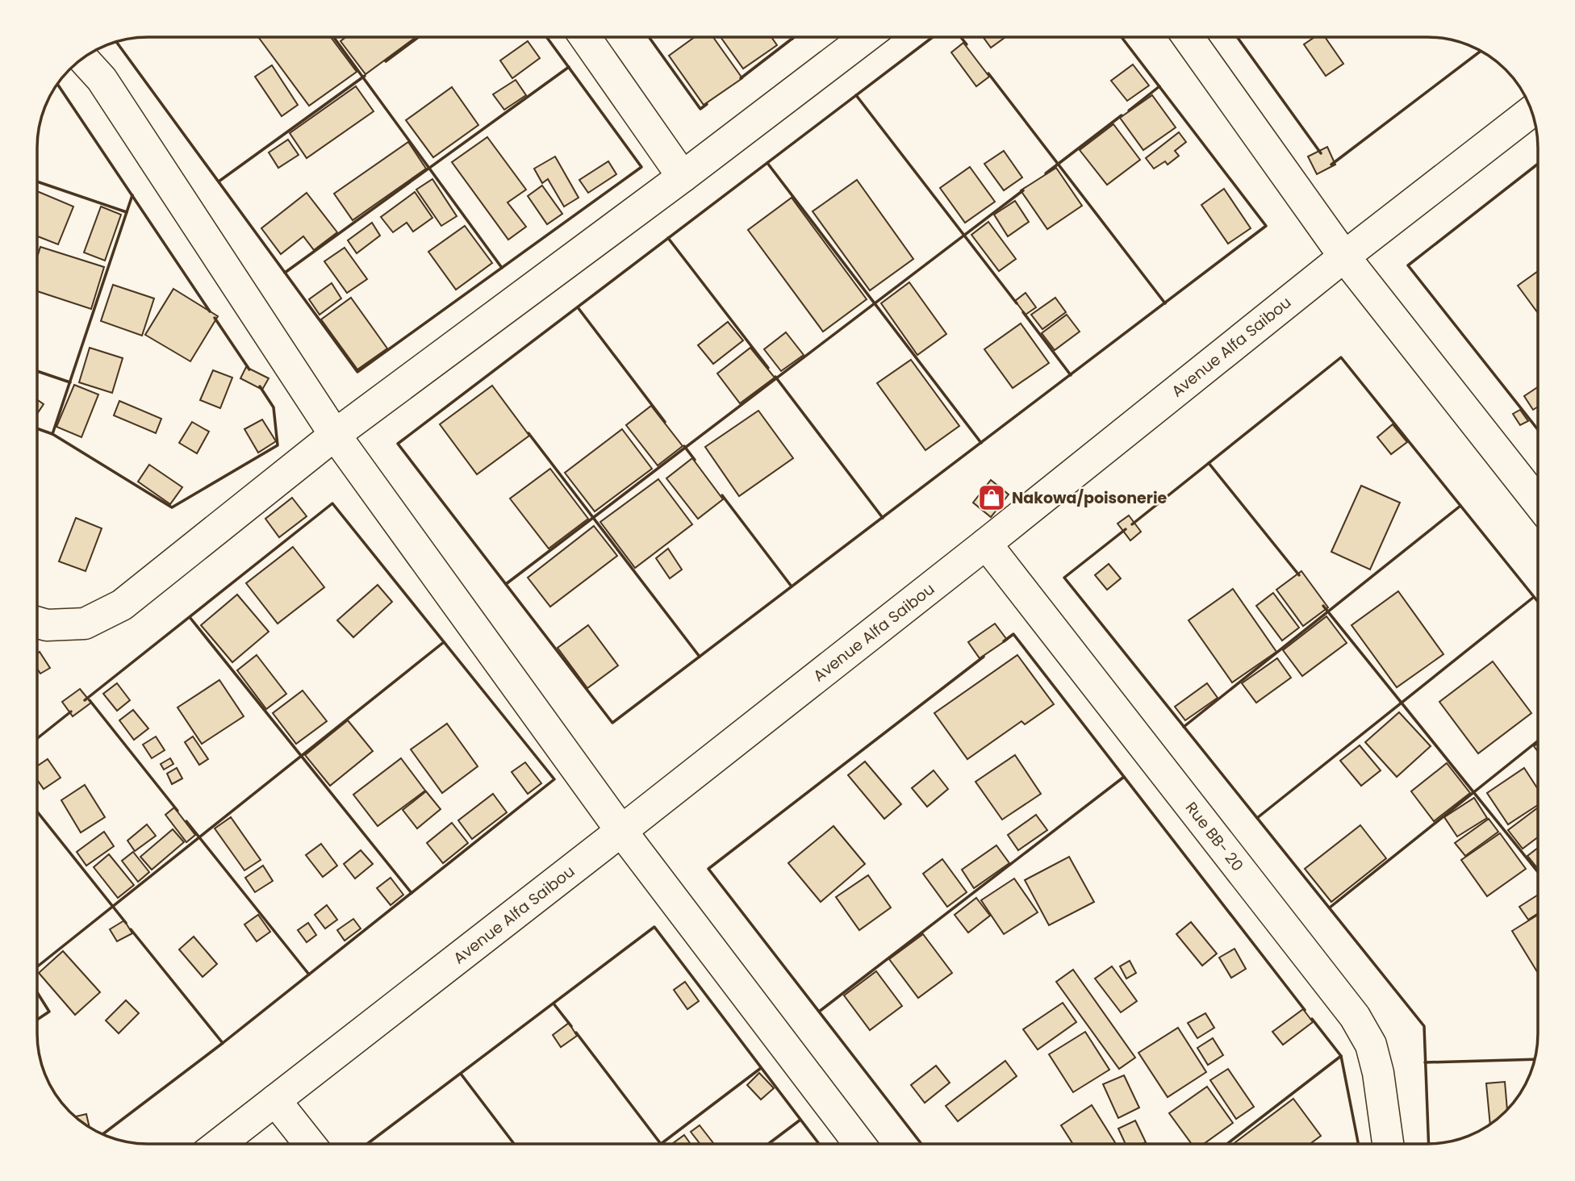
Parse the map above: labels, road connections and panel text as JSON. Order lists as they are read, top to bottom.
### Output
{
  "streets": {
    "street": ["Avenue Alfa Saibou", "Rue BB- 20"]
  },
  "crossings": [
    ["Avenue Alfa Saibou", "Rue BB- 20"]
  ],
  "places": {
    "shop": ["Nakowa/poisonerie"]
  }
}
